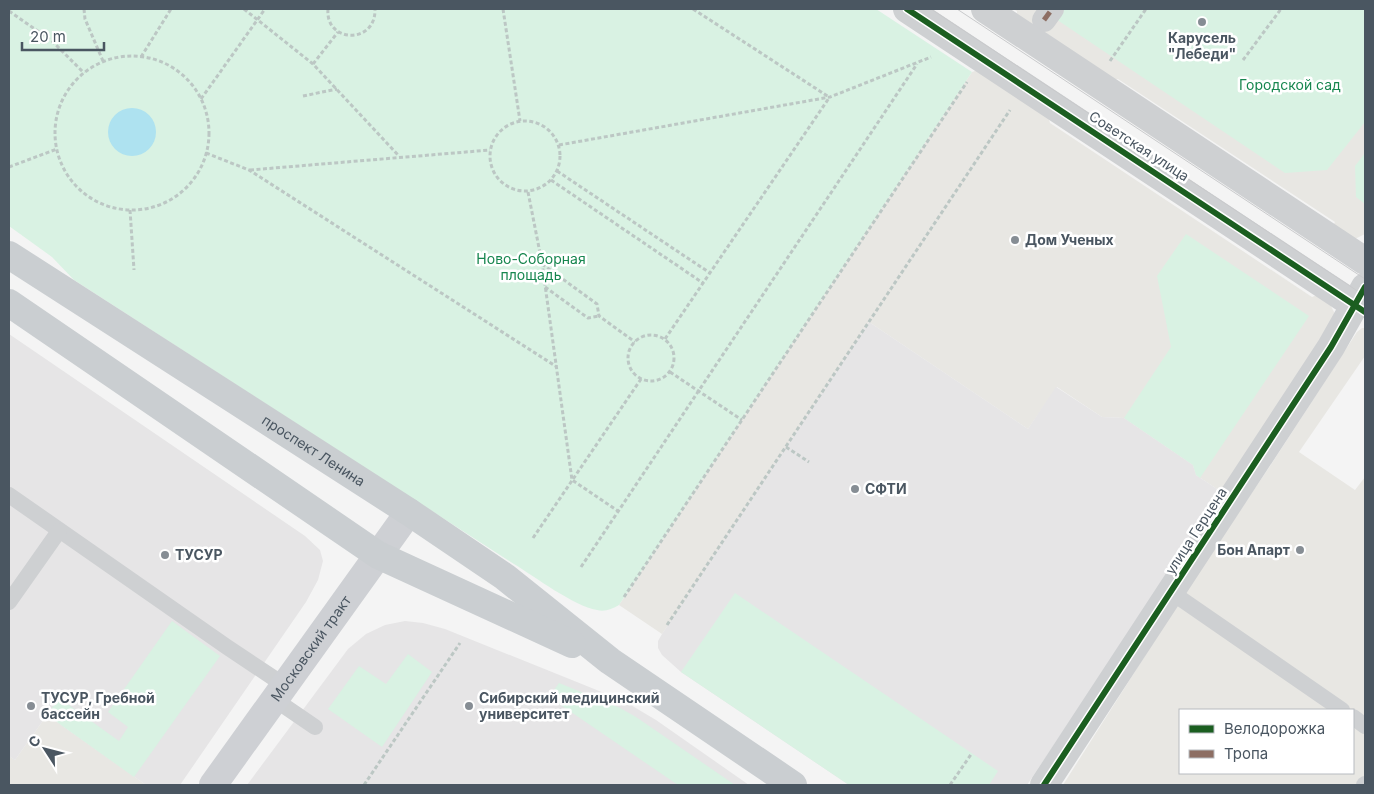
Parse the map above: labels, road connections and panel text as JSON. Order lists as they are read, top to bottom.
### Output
{
  "streets": {
    "main road": ["проспект Ленина", "Московский тракт"],
    "street": ["Советская улица", "улица Герцена"]
  },
  "crossings": [
    ["Советская улица", "улица Герцена"],
    ["проспект Ленина", "Московский тракт"]
  ],
  "parks": ["Городской сад", "Ново-Соборная площадь"],
  "places": [
    "Карусель \"Лебеди\"",
    "Дом Ученых",
    "СФТИ",
    "Бон Апарт",
    "ТУСУР",
    "ТУСУР, Гребной бассейн",
    "Сибирский медицинский университет"
  ],
  "legend": ["Велодорожка", "Тропа"],
  "scale_bar": "20 m",
  "north": "top left"
}
